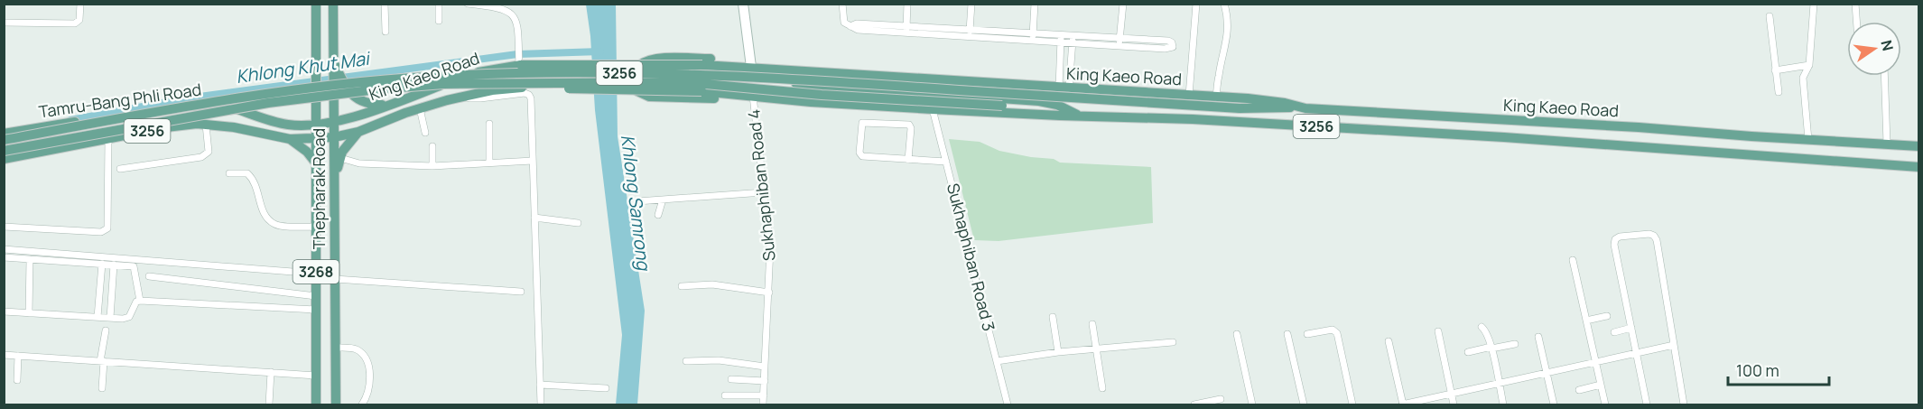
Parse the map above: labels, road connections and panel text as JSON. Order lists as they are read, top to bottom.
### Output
{
  "streets": {
    "main road": [
      "3256",
      "King Kaeo Road",
      "Tamru-Bang Phli Road",
      "Thepharak Road",
      "3268"
    ],
    "street": ["Sukhaphiban Road 4", "Sukhaphiban Road 3"]
  },
  "crossings": [
    ["3256", "King Kaeo Road"],
    ["King Kaeo Road", "Tamru-Bang Phli Road"],
    ["King Kaeo Road", "Sukhaphiban Road 4"],
    ["King Kaeo Road", "Thepharak Road"],
    ["King Kaeo Road", "Sukhaphiban Road 3"],
    ["Tamru-Bang Phli Road", "Thepharak Road"]
  ],
  "water": ["Khlong Khut Mai", "Khlong Samrong"],
  "scale_bar": "100 m",
  "north": "right"
}
